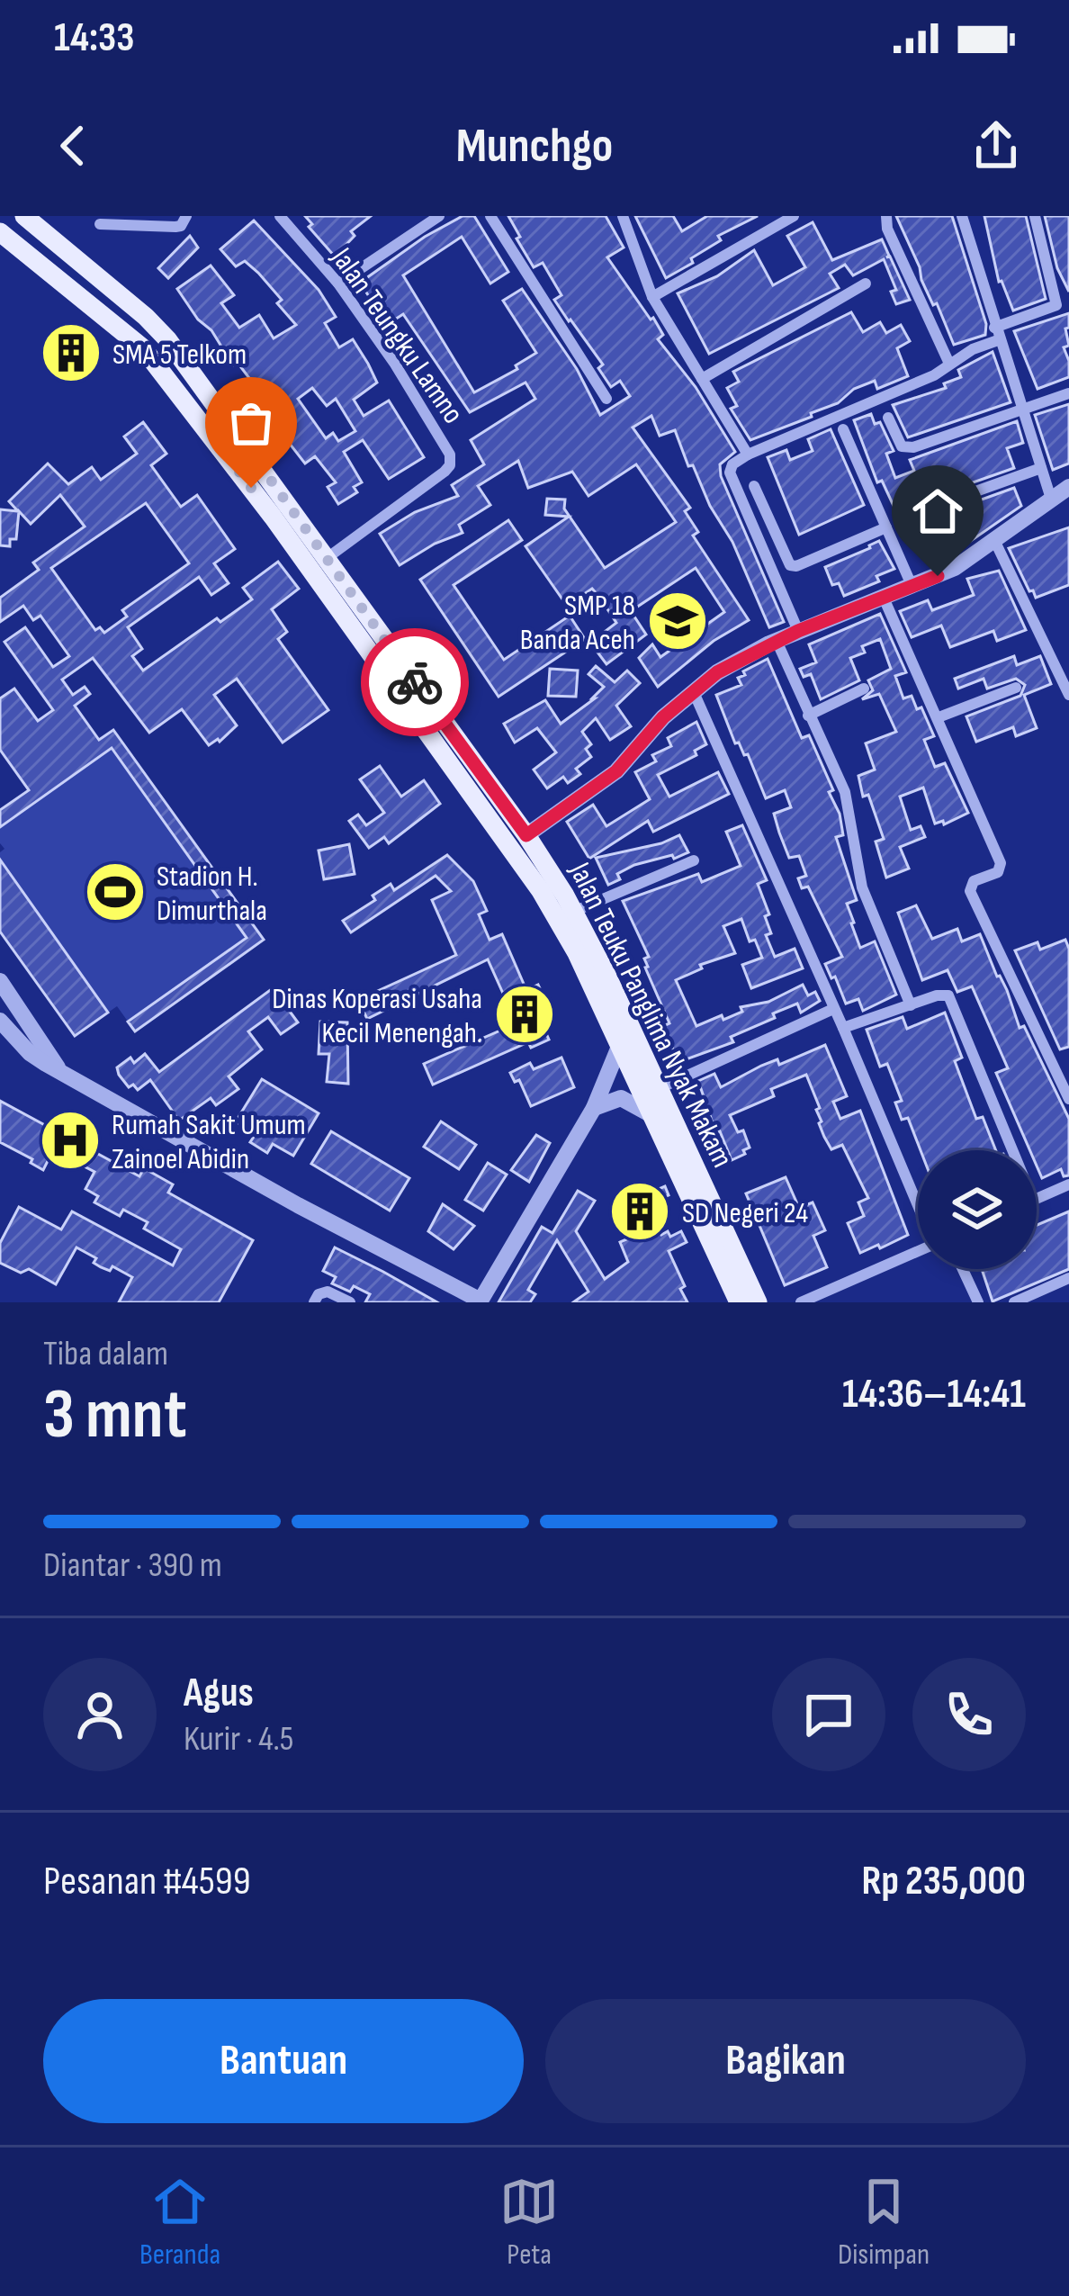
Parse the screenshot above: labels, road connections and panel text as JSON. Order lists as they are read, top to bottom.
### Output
{
  "streets": {
    "main road": ["Jalan Teuku Panglima Nyak Makam"],
    "street": ["Jalan Teungku Lamno"]
  },
  "crossings": [
    ["Jalan Teungku Lamno", "Jalan Teuku Panglima Nyak Makam"]
  ],
  "places": {
    "building": ["SMA 5 Telkom", "Dinas Koperasi Usaha Kecil Menengah.", "SD Negeri 24"],
    "school or university": ["SMP 18 Banda Aceh"],
    "sports": ["Stadion H. Dimurthala"],
    "hospital": ["Rumah Sakit Umum Zainoel Abidin"]
  },
  "page": {
    "status": "14:33",
    "header": "Munchgo",
    "heading": ["3 mnt", "Tiba dalam", "14:36–14:41"],
    "panel": [
      "Agus",
      "Kurir · 4.5",
      "Pesanan #4599",
      "Rp 235,000"
    ],
    "bar": "Diantar · 390 m",
    "buttons": ["Bantuan", "Bagikan"],
    "tabs": ["Beranda", "Peta", "Disimpan"]
  }
}
